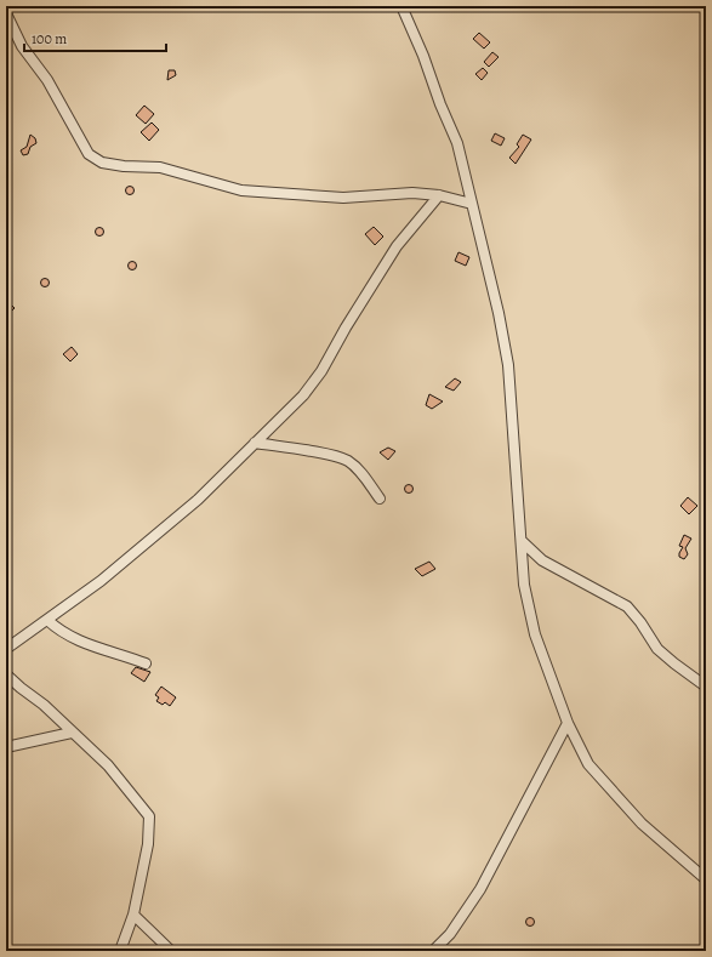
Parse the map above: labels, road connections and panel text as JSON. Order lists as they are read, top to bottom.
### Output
{
  "scale_bar": "100 m"
}
